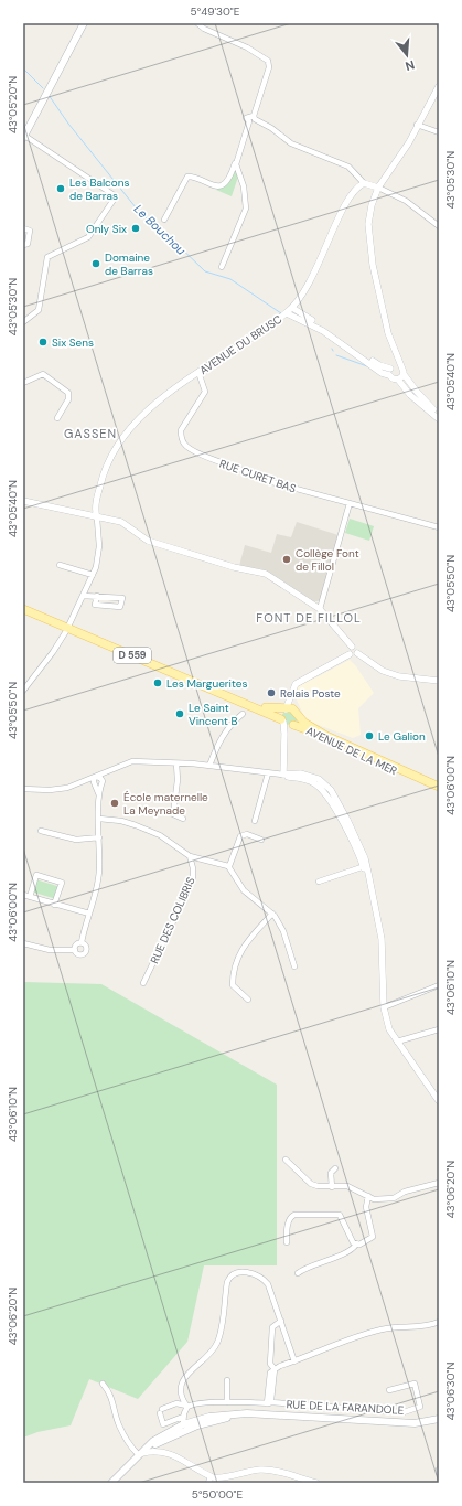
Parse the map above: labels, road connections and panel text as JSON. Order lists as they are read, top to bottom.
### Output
{
  "streets": {
    "main road": ["D 559", "AVENUE DE LA MER"],
    "street": [
      "AVENUE DU BRUSC",
      "RUE CURET BAS",
      "RUE DES COLIBRIS",
      "RUE DE LA FARANDOLE"
    ]
  },
  "crossings": [
    ["AVENUE DU BRUSC", "RUE CURET BAS"]
  ],
  "districts": ["GASSEN", "FONT DE FILLOL"],
  "water": ["Le Bouchou"],
  "places": [
    "Les Balcons de Barras",
    "Only Six",
    "Domaine de Barras",
    "Six Sens",
    "Collège Font de Fillol",
    "Les Marguerites",
    "Relais Poste",
    "Le Saint Vincent B",
    "Le Galion",
    "École maternelle La Meynade"
  ],
  "north": "bottom",
  "coordinates": [
    "5°49'30\"E",
    "43°05'20\"N",
    "43°05'30\"N",
    "43°05'40\"N",
    "43°05'50\"N",
    "43°06'00\"N",
    "43°06'10\"N",
    "43°06'20\"N",
    "43°06'30\"N",
    "5°50'00\"E"
  ]
}
